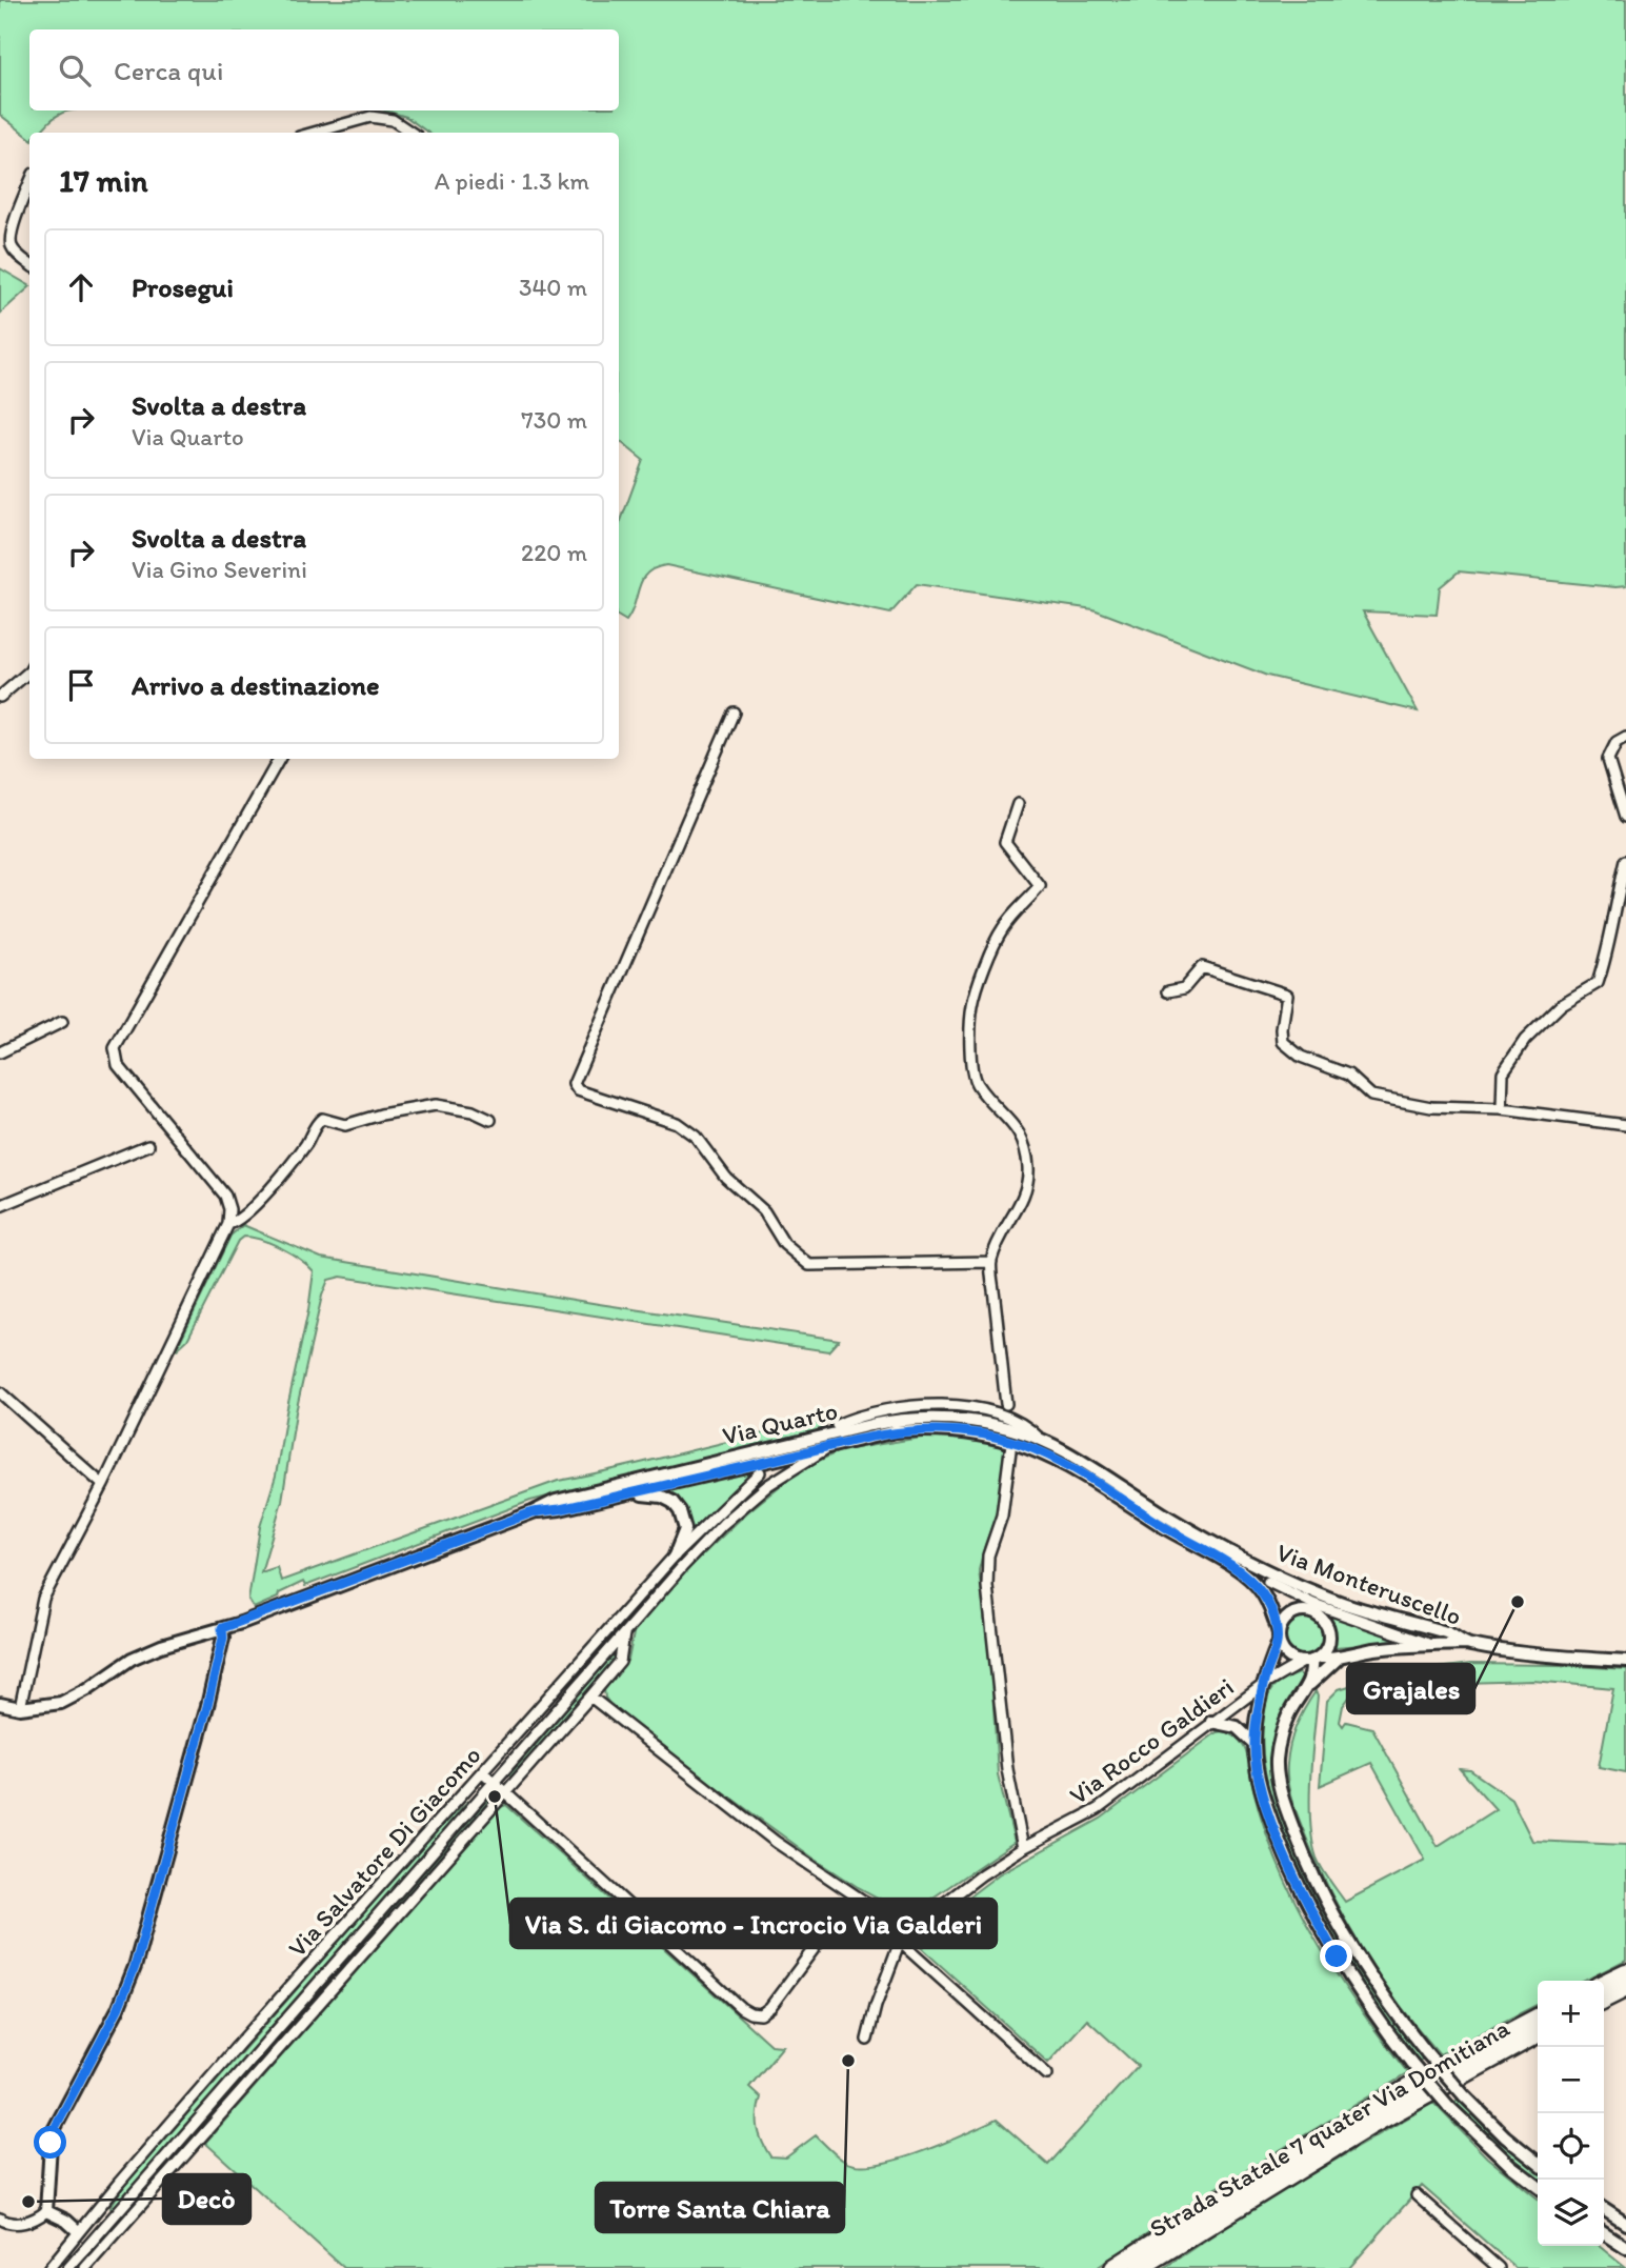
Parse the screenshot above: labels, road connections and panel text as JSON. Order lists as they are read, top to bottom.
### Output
{
  "streets": {
    "highway": ["Strada Statale 7 quater Via Domitiana"],
    "street": [
      "Via Quarto",
      "Via Monteruscello",
      "Via Rocco Galdieri",
      "Via Salvatore Di Giacomo"
    ]
  },
  "crossings": [
    ["Via Quarto", "Via Monteruscello"],
    ["Via Quarto", "Via Rocco Galdieri"],
    ["Via Quarto", "Via Salvatore Di Giacomo"],
    ["Via Monteruscello", "Via Rocco Galdieri"]
  ],
  "places": [
    "Grajales",
    "Via S. di Giacomo - Incrocio Via Galderi",
    "Torre Santa Chiara",
    "Decò"
  ],
  "page": {
    "search": "Cerca qui",
    "heading": ["17 min", "A piedi · 1.3 km"],
    "list": [
      ["Prosegui", "340 m"],
      ["Svolta a destra", "Via Quarto", "730 m"],
      ["Svolta a destra", "Via Gino Severini", "220 m"],
      "Arrivo a destinazione"
    ],
    "map_buttons": ["+", "−"]
  }
}
